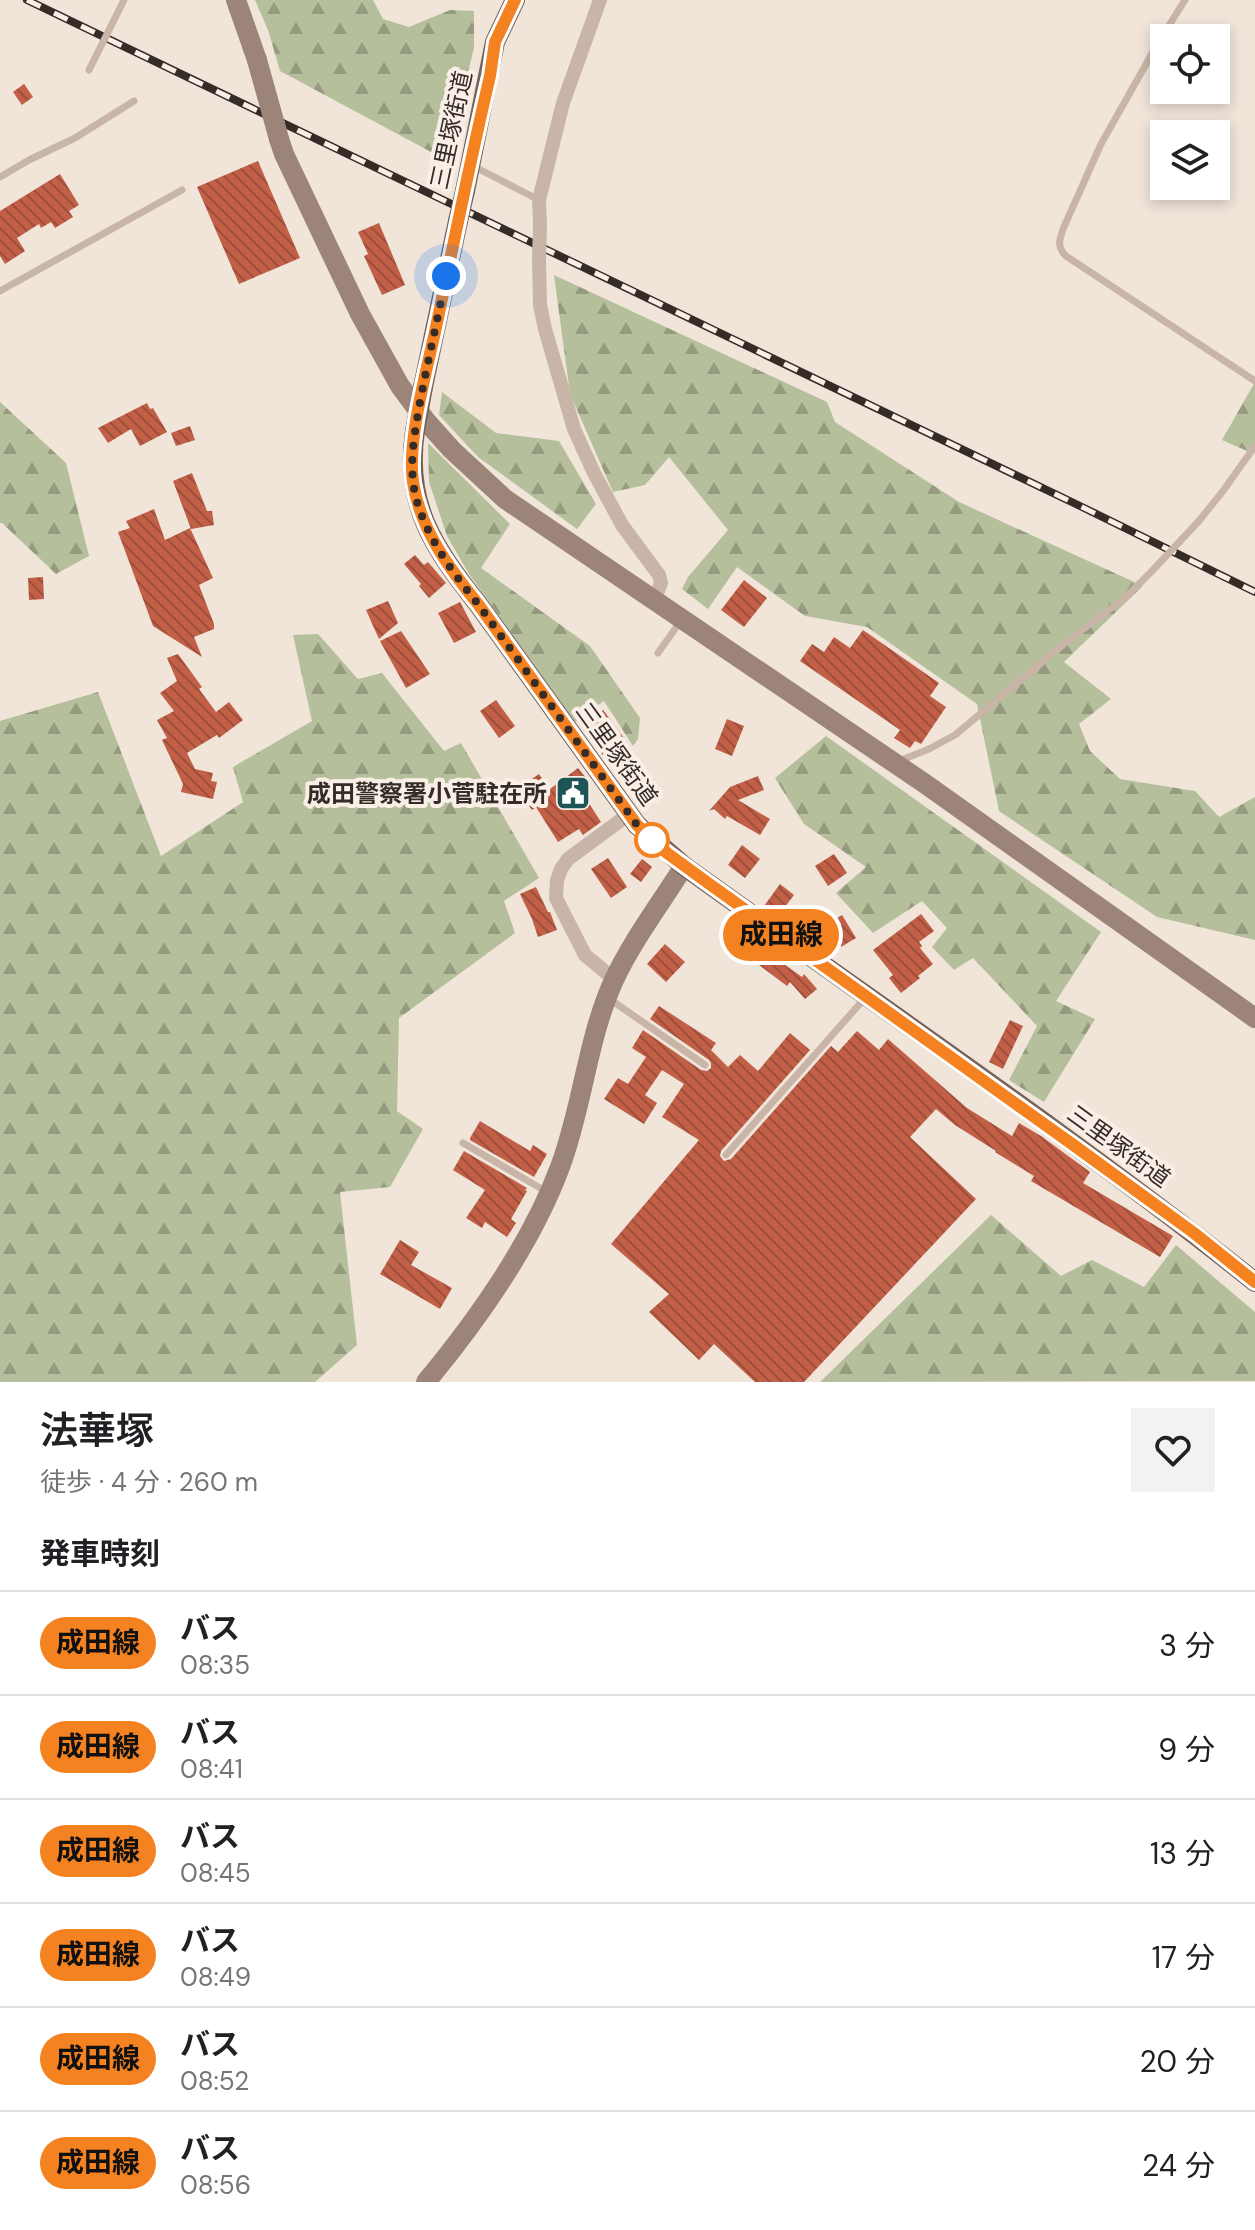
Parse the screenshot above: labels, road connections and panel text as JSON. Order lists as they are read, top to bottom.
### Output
{
  "streets": {
    "main road": ["三里塚街道"]
  },
  "places": {
    "public building": ["成田警察署小菅駐在所"]
  },
  "lines": ["bus line 成田線"],
  "page": {
    "on_map": "成田線",
    "heading": [
      ["法華塚", "徒歩 · 4 分 · 260 m"],
      "発車時刻"
    ],
    "list": [
      {
        "mark": "成田線",
        "name": "バス",
        "note": "08:35",
        "value": "3 分"
      },
      {
        "mark": "成田線",
        "name": "バス",
        "note": "08:41",
        "value": "9 分"
      },
      {
        "mark": "成田線",
        "name": "バス",
        "note": "08:45",
        "value": "13 分"
      },
      {
        "mark": "成田線",
        "name": "バス",
        "note": "08:49",
        "value": "17 分"
      },
      {
        "mark": "成田線",
        "name": "バス",
        "note": "08:52",
        "value": "20 分"
      },
      {
        "mark": "成田線",
        "name": "バス",
        "note": "08:56",
        "value": "24 分"
      }
    ]
  }
}
